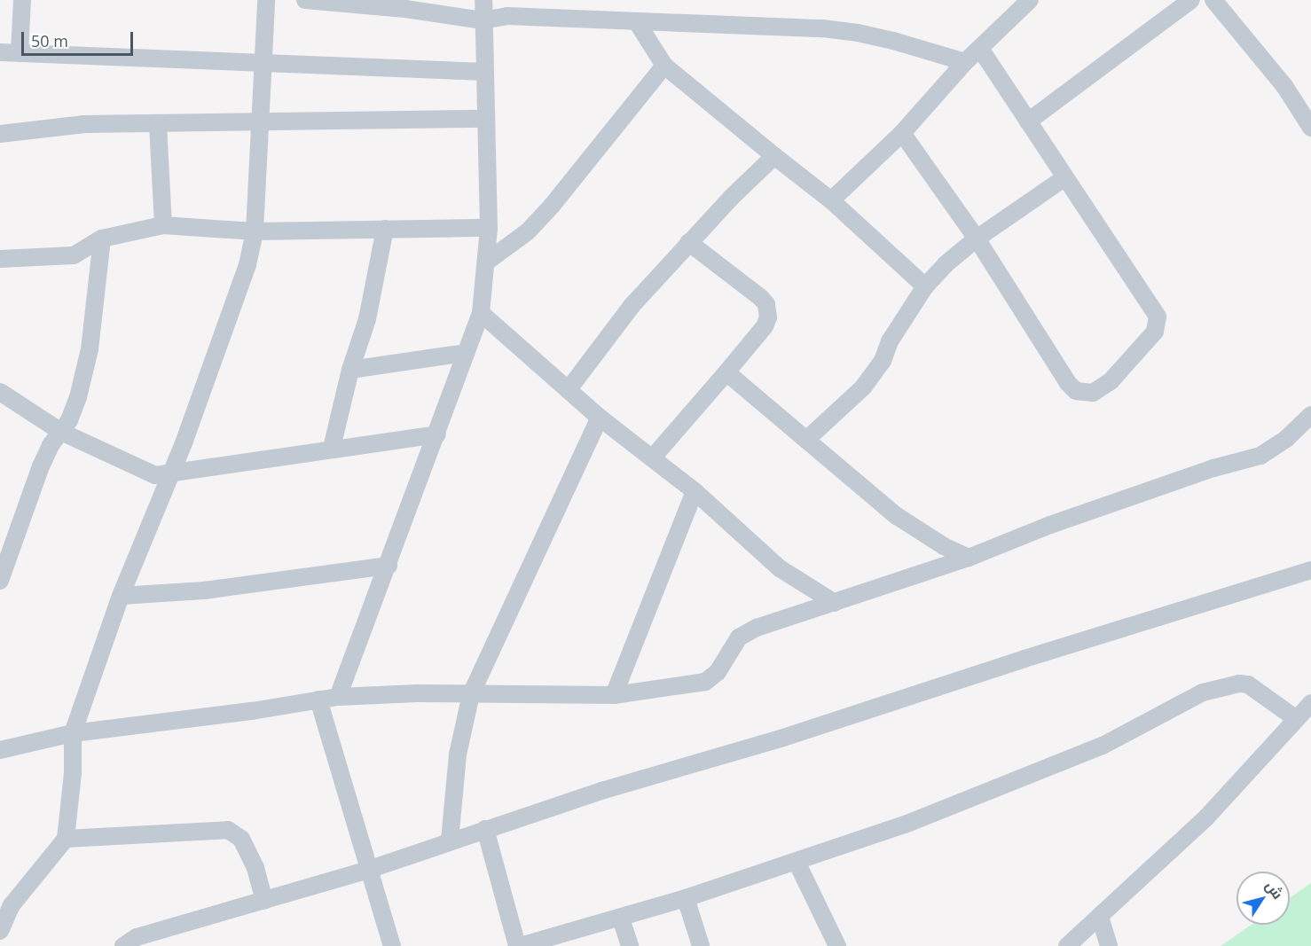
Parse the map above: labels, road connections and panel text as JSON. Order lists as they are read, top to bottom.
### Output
{
  "scale_bar": "50 m",
  "north": "top right"
}
